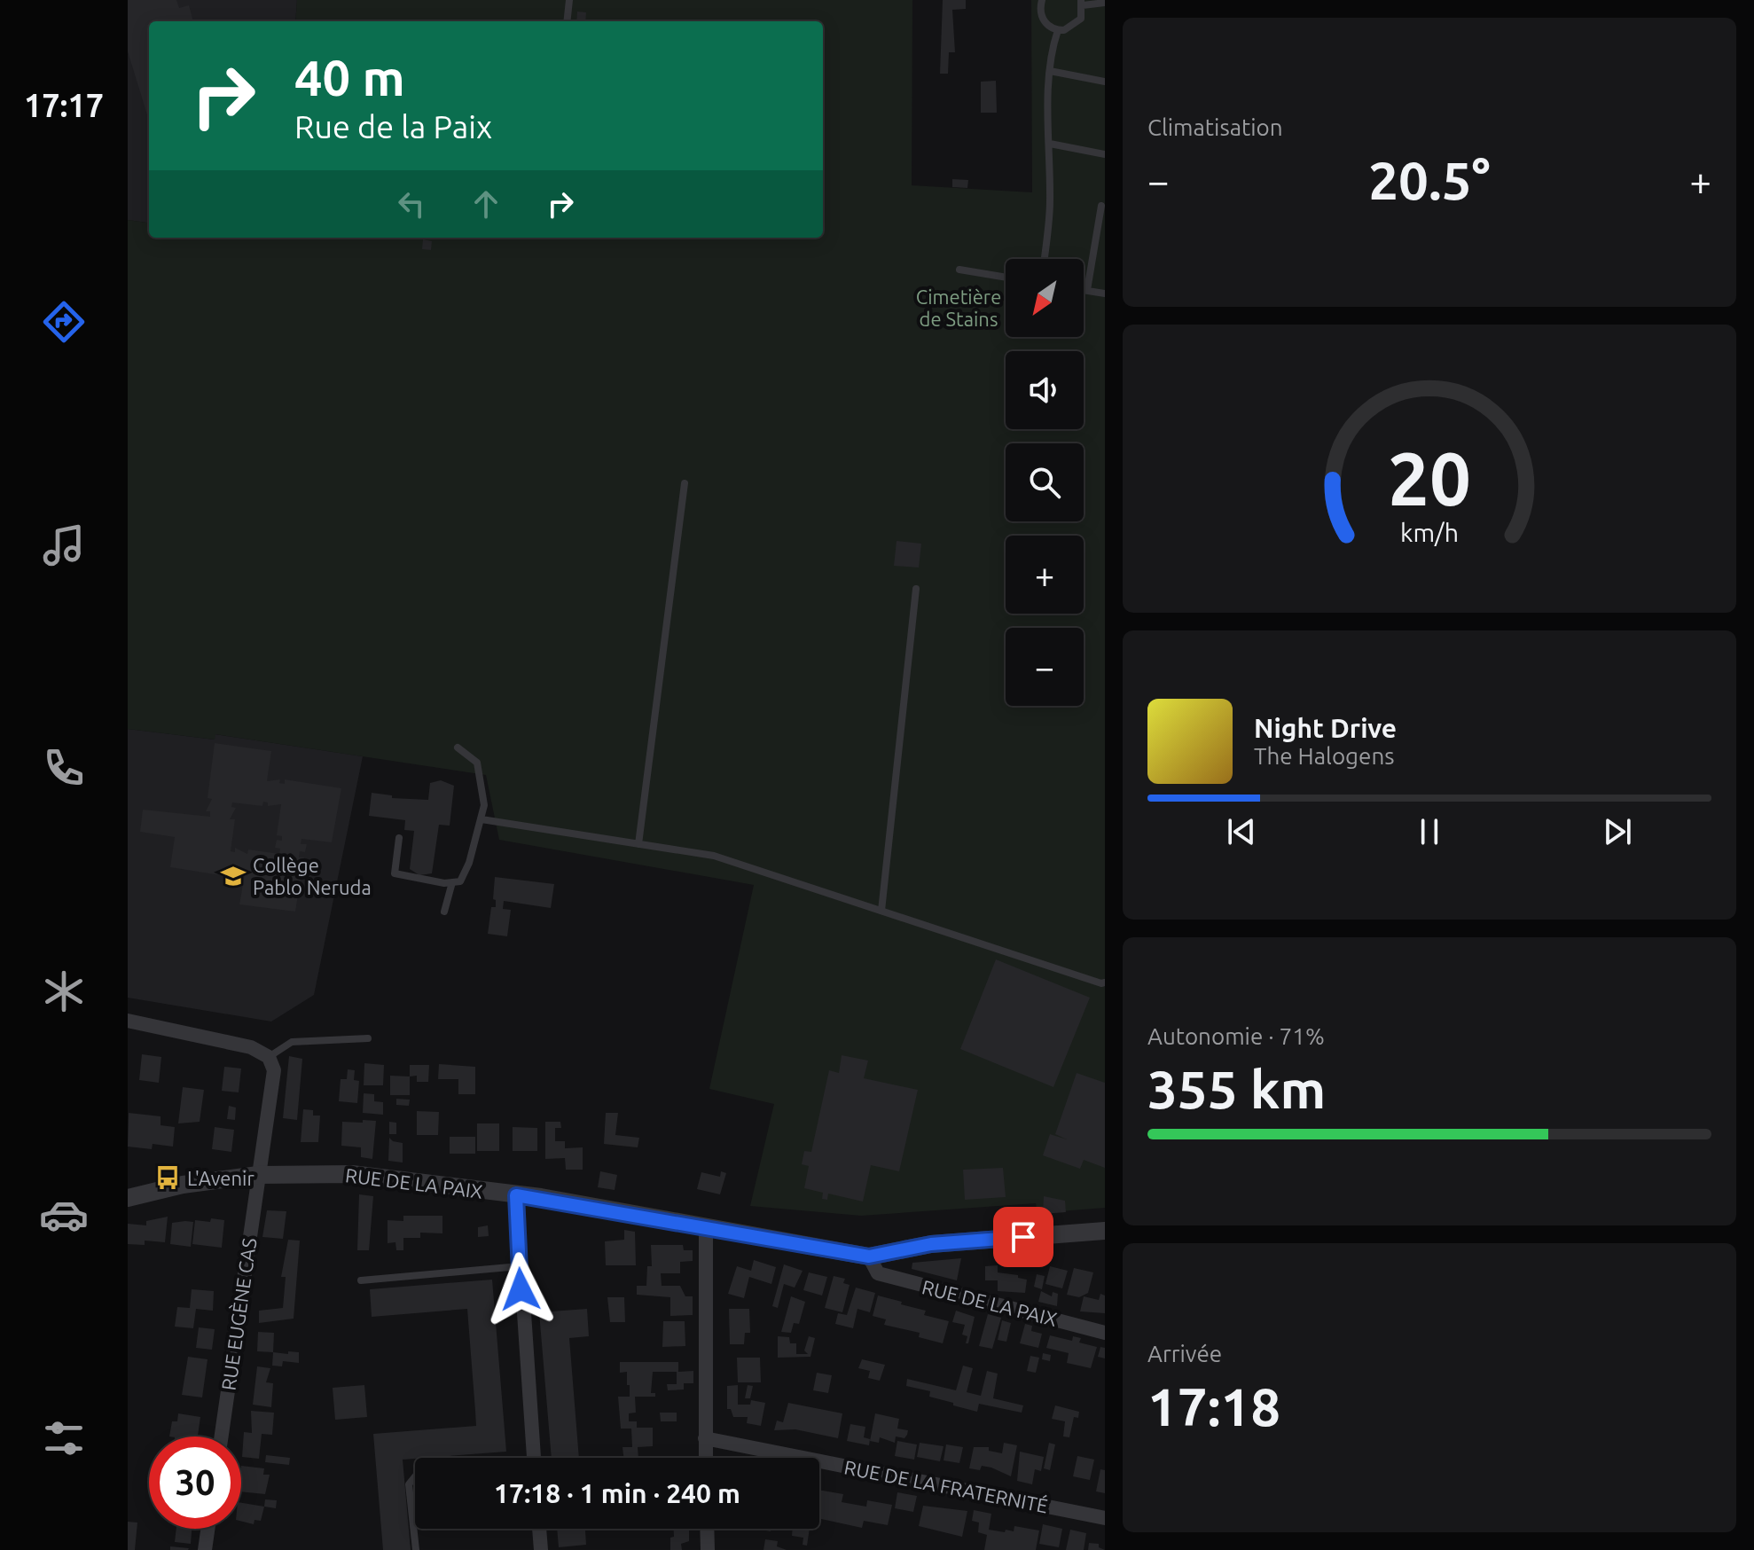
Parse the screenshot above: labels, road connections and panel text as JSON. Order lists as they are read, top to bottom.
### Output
{
  "streets": {
    "street": ["RUE DE LA PAIX", "RUE EUGÈNE CAS", "RUE DE LA FRATERNITÉ"]
  },
  "crossings": [
    ["RUE DE LA PAIX", "RUE EUGÈNE CAS"]
  ],
  "parks": ["Cimetière de Stains"],
  "places": {
    "school or university": ["Collège Pablo Neruda"],
    "bus stop": ["L'Avenir"]
  },
  "north": "bottom left",
  "page": {
    "tabs": "17:17",
    "tile": [
      "Climatisation",
      ["Autonomie · 71%", "355 km"],
      ["Arrivée", "17:18"]
    ],
    "turn": ["40 m", "Rue de la Paix"],
    "heat": ["−", "20.5°", "+"],
    "map_buttons": ["+", "−"],
    "song": ["Night Drive", "The Halogens"],
    "limit": "30",
    "trip": "17:18 · 1 min · 240 m",
    "gauge": ["20", "km/h"]
  }
}
